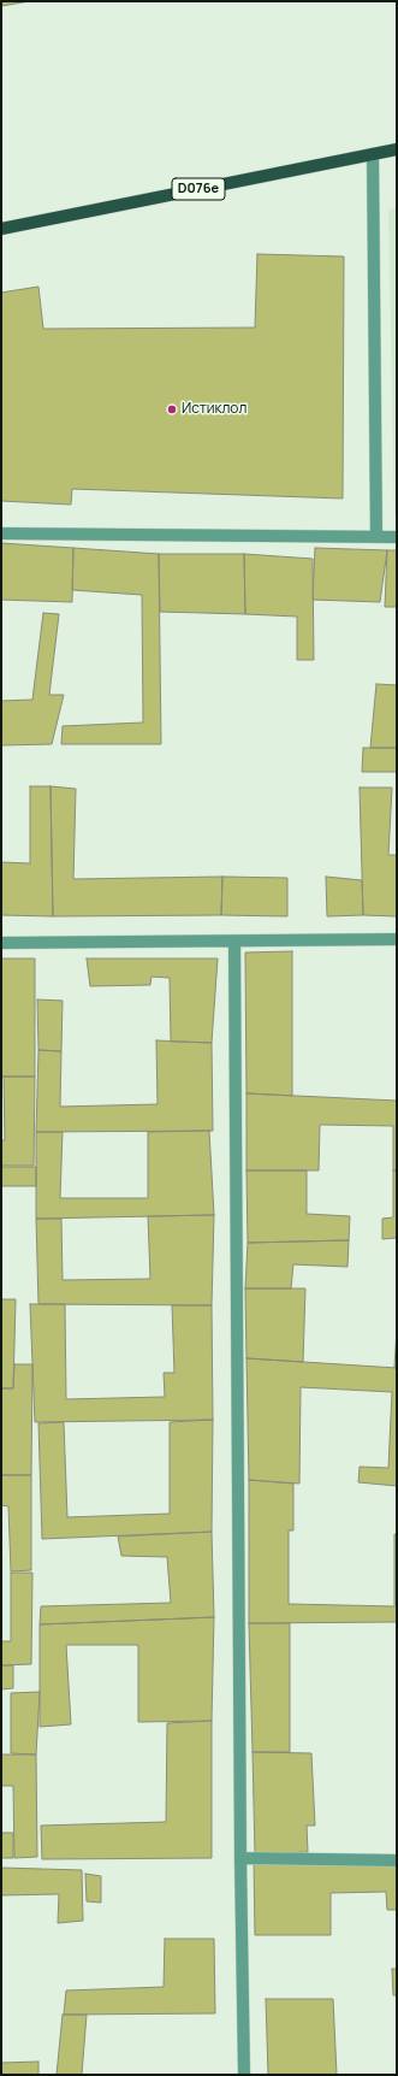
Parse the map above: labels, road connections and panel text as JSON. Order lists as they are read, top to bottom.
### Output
{
  "streets": {
    "main road": ["D076e"]
  },
  "places": ["Истиклол"]
}
